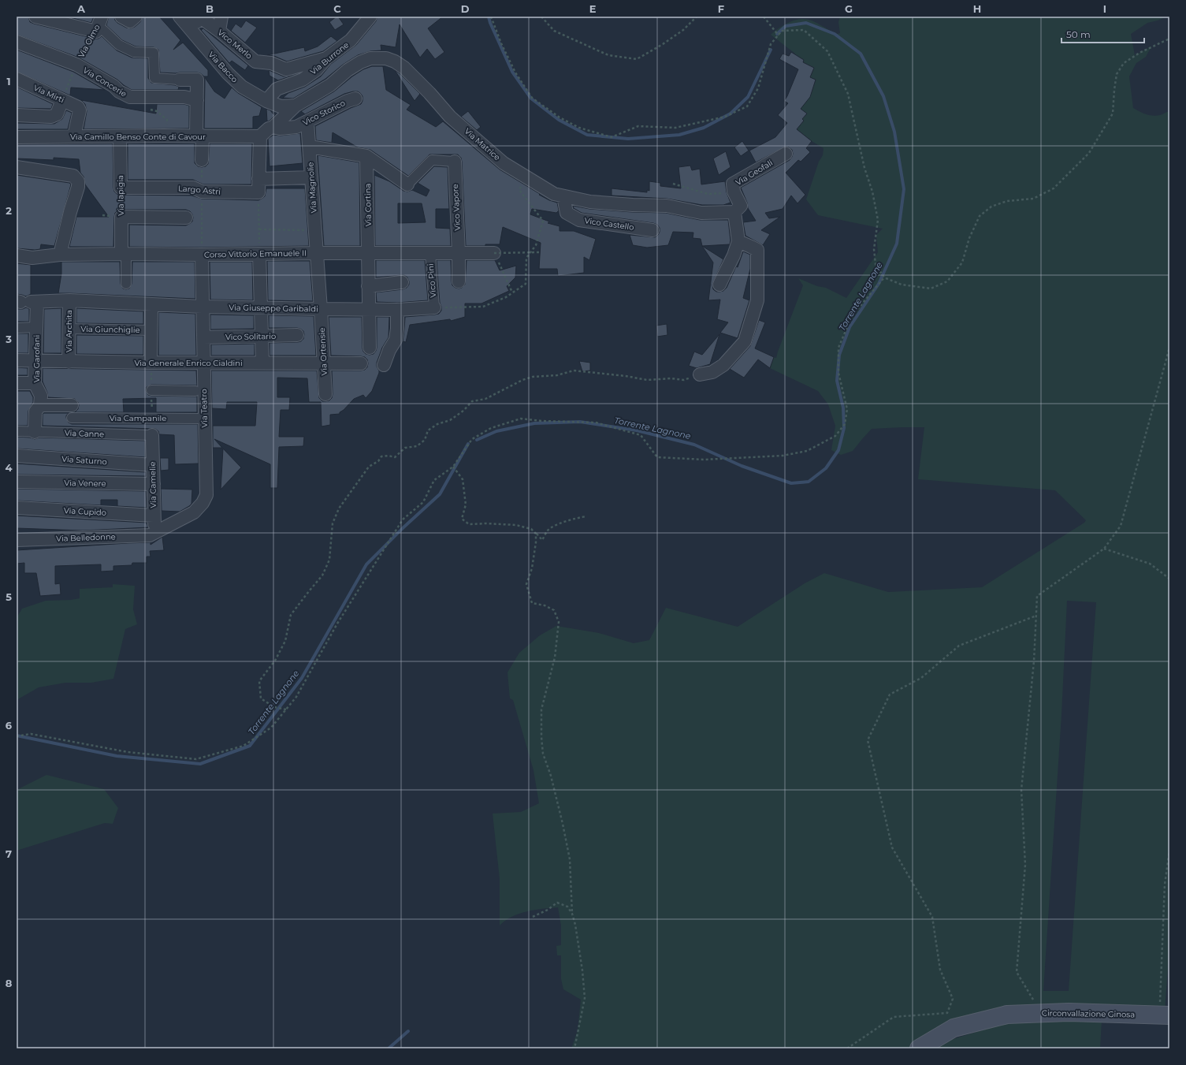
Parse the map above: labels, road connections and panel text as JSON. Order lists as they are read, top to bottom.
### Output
{
  "streets": {
    "main road": ["Circonvallazione Ginosa"],
    "street": [
      "Via Olmo",
      "Vico Merlo",
      "Via Burrone",
      "Via Bacco",
      "Via Concerie",
      "Via Mirti",
      "Vico Storico",
      "Via Camillo Benso Conte di Cavour",
      "Via Matrice",
      "Via Geofali",
      "Via Magnolie",
      "Largo Astri",
      "Via Iapigia",
      "Via Cortina",
      "Vico Vapore",
      "Vico Castello",
      "Corso Vittorio Emanuele II",
      "Vico Pini",
      "Via Giuseppe Garibaldi",
      "Via Giunchiglie",
      "Via Archita",
      "Vico Solitario",
      "Via Ortensie",
      "Via Garofani",
      "Via Generale Enrico Cialdini",
      "Via Teatro",
      "Via Campanile",
      "Via Canne",
      "Via Saturno",
      "Via Venere",
      "Via Camelie",
      "Via Cupido",
      "Via Belledonne"
    ]
  },
  "crossings": [
    ["Via Olmo", "Via Concerie"],
    ["Via Olmo", "Via Mirti"],
    ["Vico Merlo", "Via Burrone"],
    ["Via Burrone", "Via Bacco"],
    ["Via Bacco", "Via Matrice"],
    ["Via Mirti", "Via Camillo Benso Conte di Cavour"],
    ["Vico Storico", "Via Camillo Benso Conte di Cavour"],
    ["Vico Storico", "Via Matrice"],
    ["Vico Storico", "Via Magnolie"],
    ["Via Camillo Benso Conte di Cavour", "Via Matrice"],
    ["Via Camillo Benso Conte di Cavour", "Via Iapigia"],
    ["Via Matrice", "Via Geofali"],
    ["Via Matrice", "Vico Castello"],
    ["Via Magnolie", "Corso Vittorio Emanuele II"],
    ["Via Magnolie", "Via Giuseppe Garibaldi"],
    ["Via Magnolie", "Via Ortensie"],
    ["Largo Astri", "Via Iapigia"],
    ["Via Iapigia", "Corso Vittorio Emanuele II"],
    ["Via Cortina", "Corso Vittorio Emanuele II"],
    ["Via Cortina", "Via Giuseppe Garibaldi"],
    ["Vico Vapore", "Corso Vittorio Emanuele II"],
    ["Corso Vittorio Emanuele II", "Vico Pini"],
    ["Corso Vittorio Emanuele II", "Via Teatro"],
    ["Vico Pini", "Via Giuseppe Garibaldi"],
    ["Via Giuseppe Garibaldi", "Via Archita"],
    ["Via Giuseppe Garibaldi", "Via Ortensie"],
    ["Via Giuseppe Garibaldi", "Via Garofani"],
    ["Via Giuseppe Garibaldi", "Via Teatro"],
    ["Via Giunchiglie", "Via Archita"],
    ["Via Archita", "Via Generale Enrico Cialdini"],
    ["Vico Solitario", "Via Teatro"],
    ["Via Ortensie", "Via Generale Enrico Cialdini"],
    ["Via Garofani", "Via Generale Enrico Cialdini"],
    ["Via Garofani", "Via Canne"],
    ["Via Generale Enrico Cialdini", "Via Teatro"],
    ["Via Teatro", "Via Campanile"],
    ["Via Teatro", "Via Camelie"],
    ["Via Teatro", "Via Belledonne"],
    ["Via Canne", "Via Camelie"],
    ["Via Saturno", "Via Camelie"],
    ["Via Venere", "Via Camelie"],
    ["Via Camelie", "Via Cupido"],
    ["Via Camelie", "Via Belledonne"]
  ],
  "water": ["Torrente Lagnone"],
  "scale_bar": "50 m",
  "grid": {
    "columns": [
      "A",
      "B",
      "C",
      "D",
      "E",
      "F",
      "G",
      "H",
      "I"
    ],
    "rows": [
      "1",
      "2",
      "3",
      "4",
      "5",
      "6",
      "7",
      "8"
    ]
  }
}
